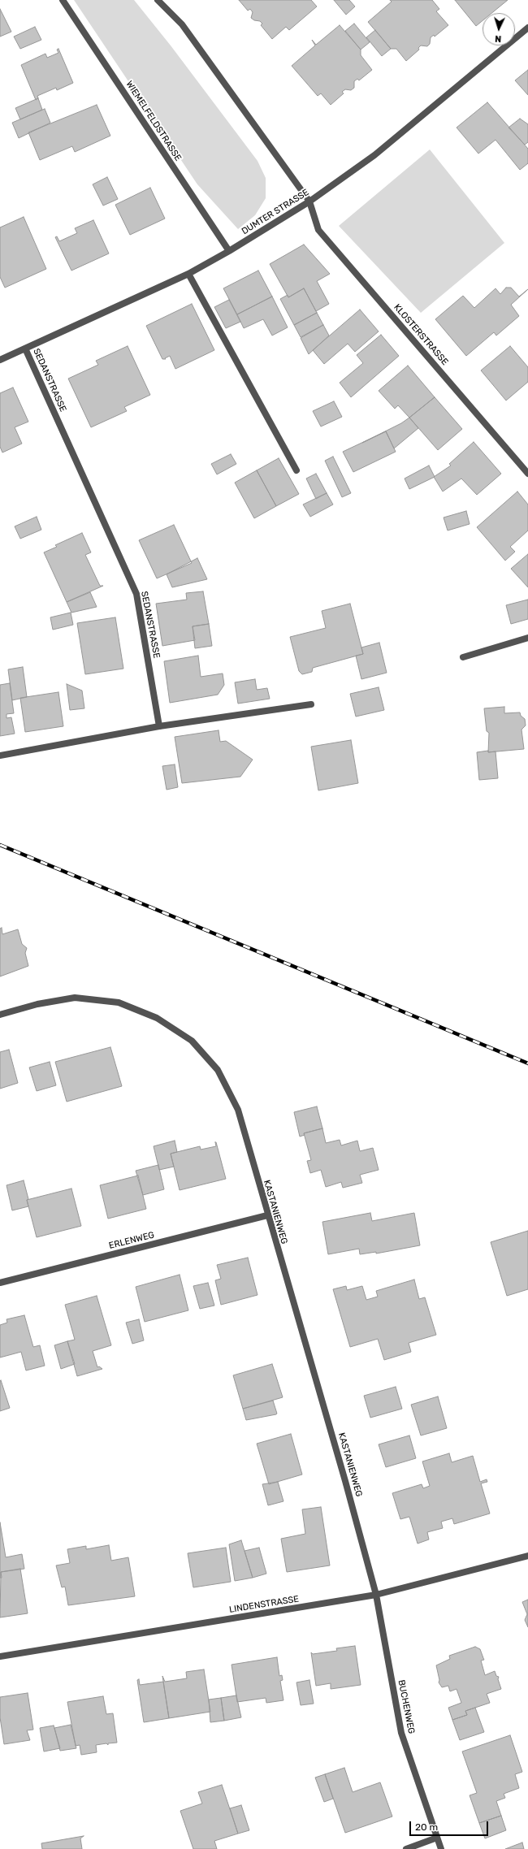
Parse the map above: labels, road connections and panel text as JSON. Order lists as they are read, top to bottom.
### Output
{
  "streets": {
    "street": [
      "WIEMELFELDSTRASSE",
      "DUMTER STRASSE",
      "KLOSTERSTRASSE",
      "SEDANSTRASSE",
      "KASTANIENWEG",
      "ERLENWEG",
      "LINDENSTRASSE",
      "BUCHENWEG"
    ]
  },
  "crossings": [
    ["WIEMELFELDSTRASSE", "DUMTER STRASSE"],
    ["DUMTER STRASSE", "KLOSTERSTRASSE"],
    ["DUMTER STRASSE", "SEDANSTRASSE"],
    ["KASTANIENWEG", "ERLENWEG"],
    ["KASTANIENWEG", "LINDENSTRASSE"],
    ["KASTANIENWEG", "BUCHENWEG"],
    ["LINDENSTRASSE", "BUCHENWEG"]
  ],
  "scale_bar": "20 m",
  "north": "bottom"
}
